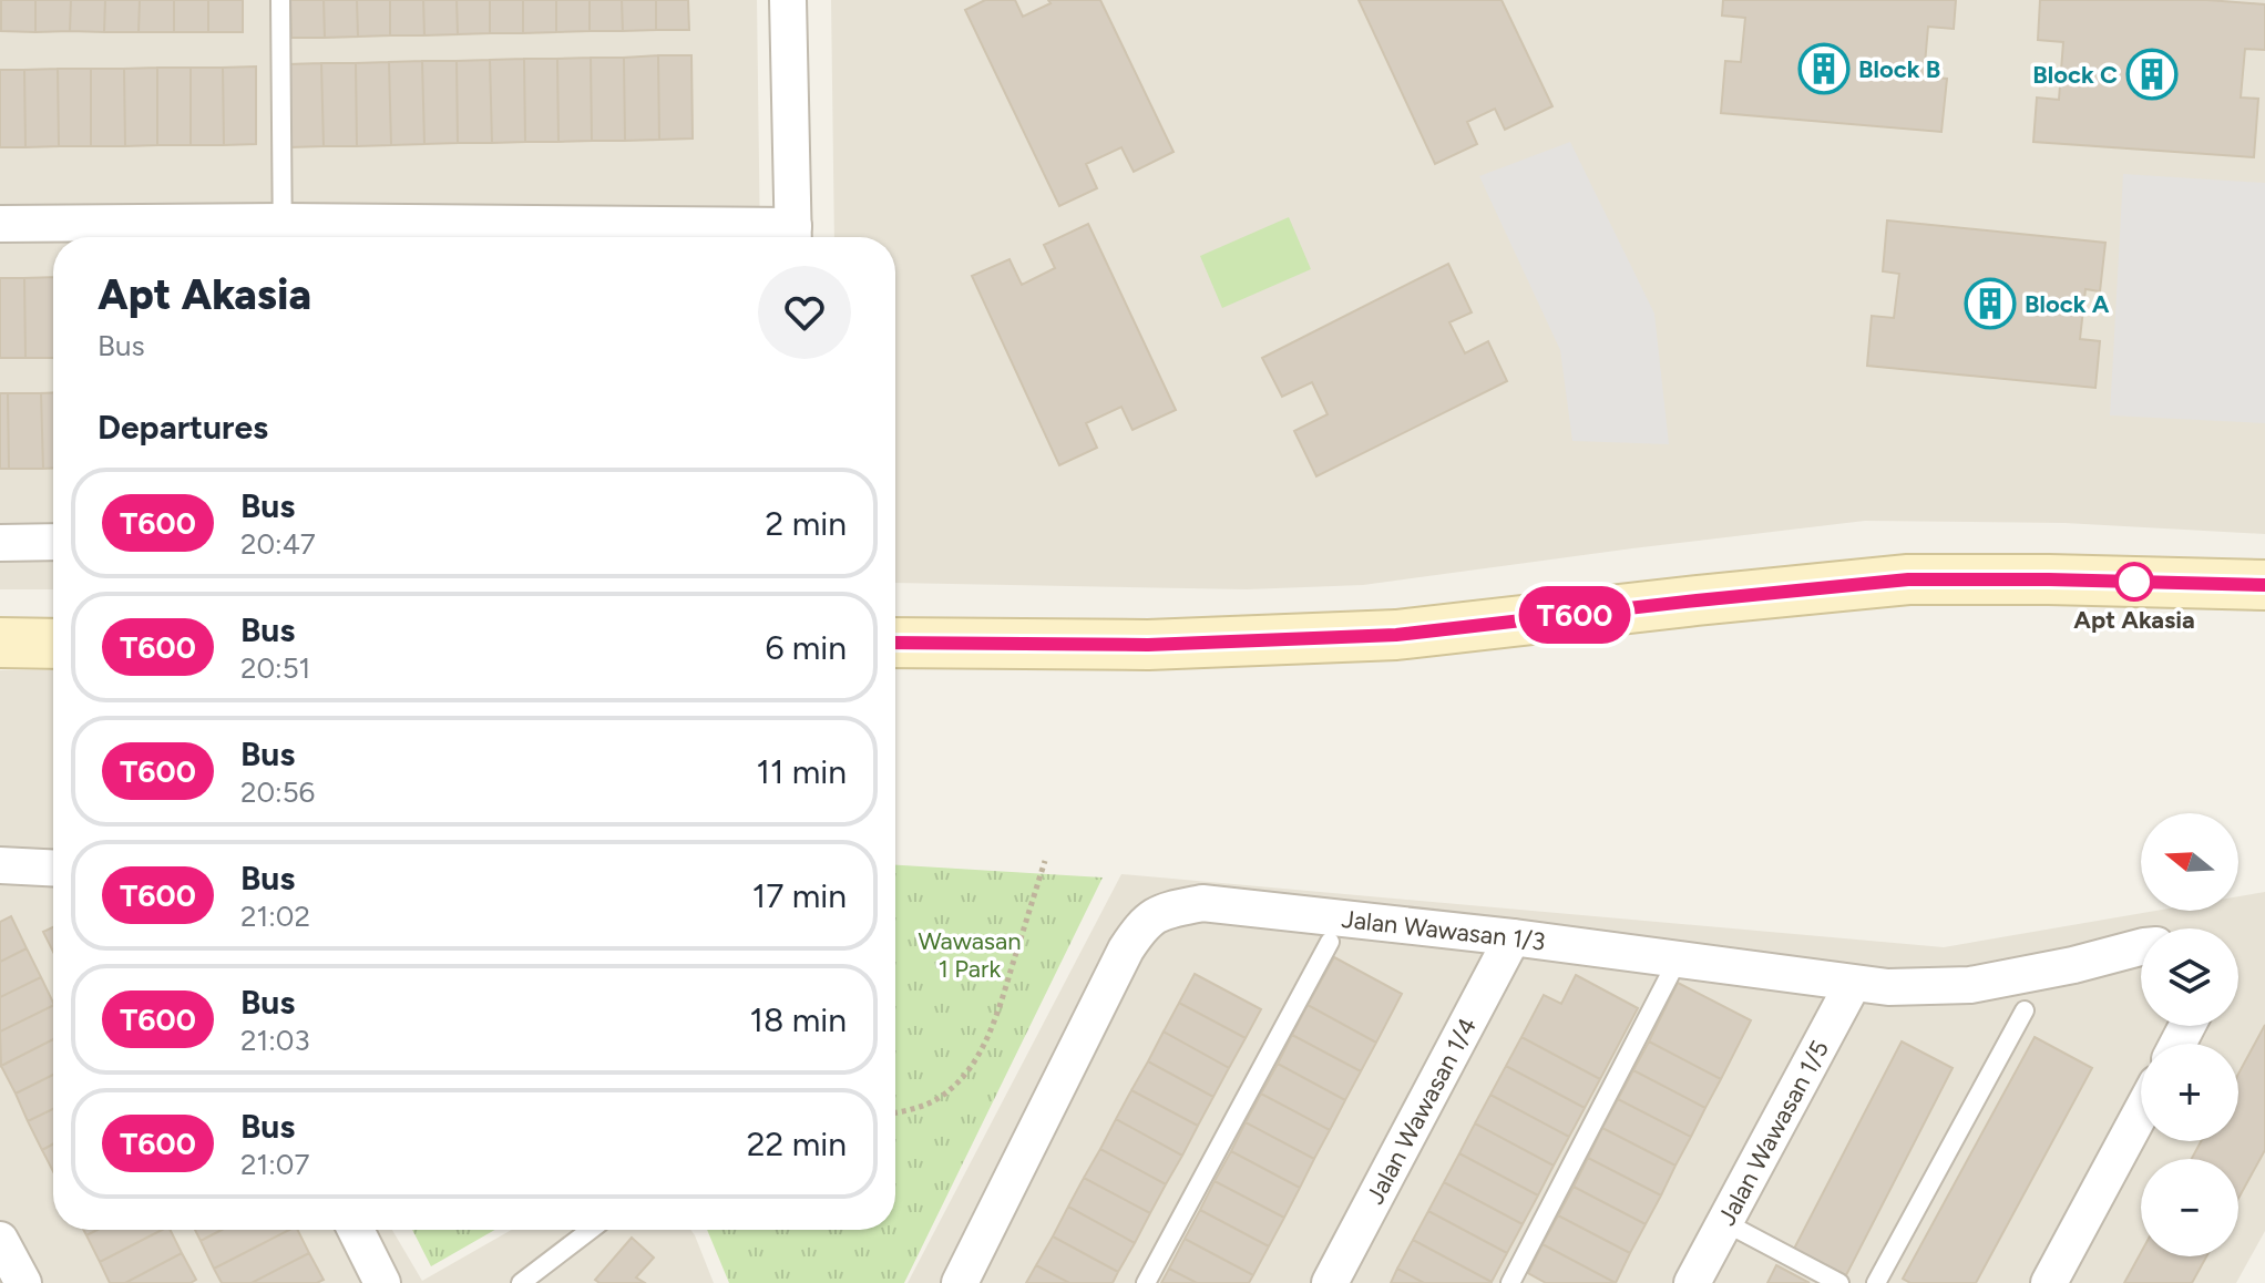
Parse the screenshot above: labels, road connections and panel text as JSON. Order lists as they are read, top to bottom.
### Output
{
  "streets": {
    "street": ["Jalan Wawasan 1/3", "Jalan Wawasan 1/4", "Jalan Wawasan 1/5"]
  },
  "crossings": [
    ["Jalan Wawasan 1/3", "Jalan Wawasan 1/4"],
    ["Jalan Wawasan 1/3", "Jalan Wawasan 1/5"]
  ],
  "parks": ["Wawasan 1 Park"],
  "places": {
    "building": ["Block B", "Block C", "Block A"],
    "other": ["Apt Akasia"]
  },
  "lines": ["bus line T600"],
  "north": "left",
  "page": {
    "on_map": "T600",
    "heading": [
      ["Apt Akasia", "Bus"],
      "Departures"
    ],
    "list": [
      {
        "mark": "T600",
        "name": "Bus",
        "note": "20:47",
        "value": "2 min"
      },
      {
        "mark": "T600",
        "name": "Bus",
        "note": "20:51",
        "value": "6 min"
      },
      {
        "mark": "T600",
        "name": "Bus",
        "note": "20:56",
        "value": "11 min"
      },
      {
        "mark": "T600",
        "name": "Bus",
        "note": "21:02",
        "value": "17 min"
      },
      {
        "mark": "T600",
        "name": "Bus",
        "note": "21:03",
        "value": "18 min"
      },
      {
        "mark": "T600",
        "name": "Bus",
        "note": "21:07",
        "value": "22 min"
      }
    ],
    "map_buttons": ["+", "−"]
  }
}
